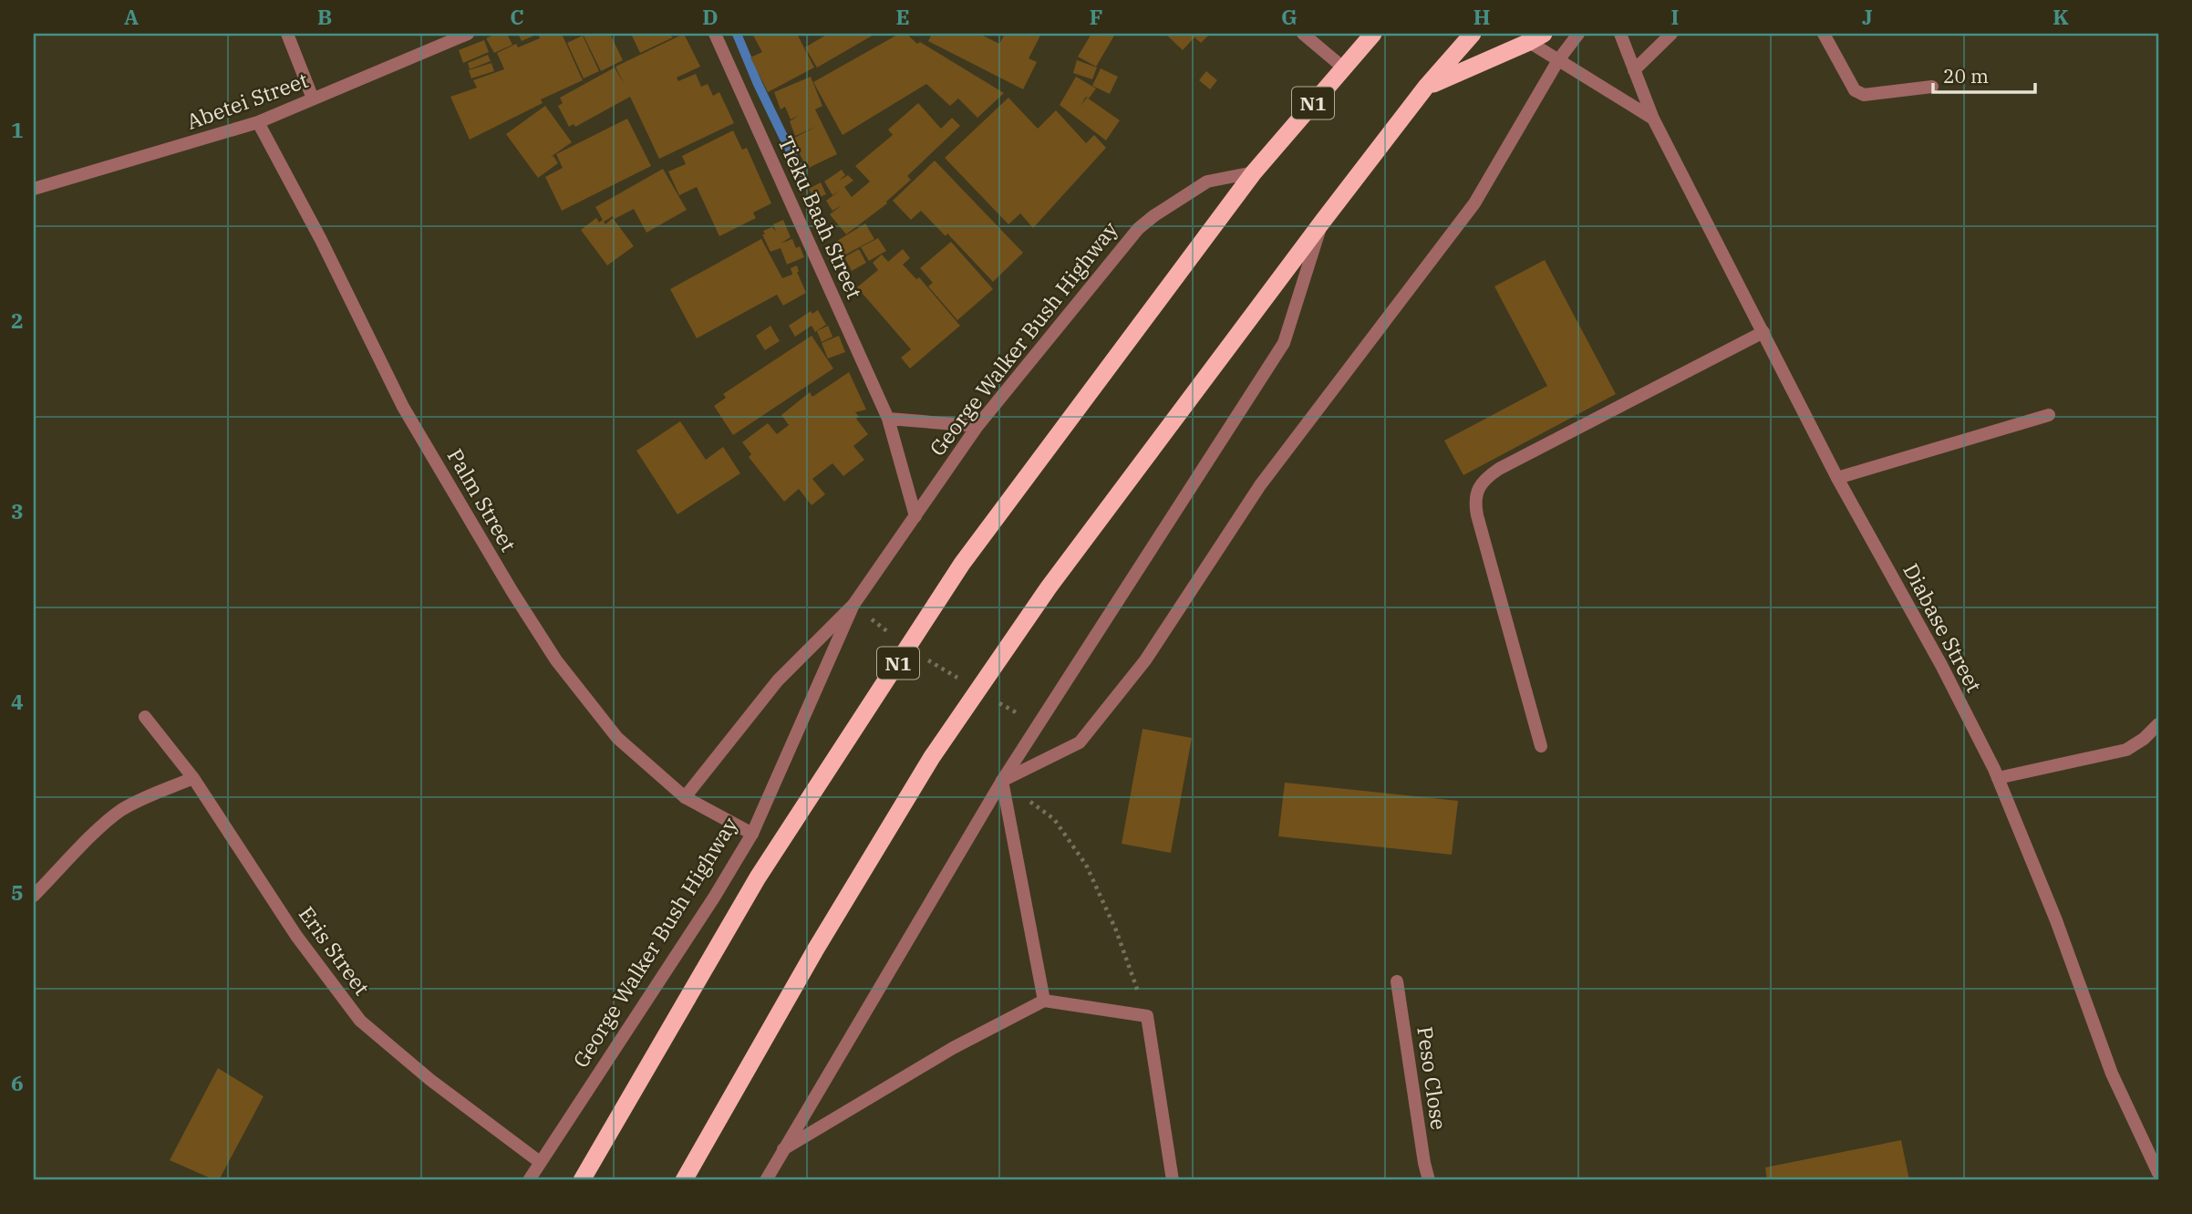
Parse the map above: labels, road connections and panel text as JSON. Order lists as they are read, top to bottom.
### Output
{
  "streets": {
    "highway": ["N1"],
    "street": [
      "Abetei Street",
      "Tieku Baah Street",
      "George Walker Bush Highway",
      "Palm Street",
      "Diabase Street",
      "Eris Street",
      "Peso Close"
    ]
  },
  "crossings": [
    ["Abetei Street", "Palm Street"],
    ["N1", "George Walker Bush Highway"],
    ["Tieku Baah Street", "George Walker Bush Highway"],
    ["George Walker Bush Highway", "Palm Street"],
    ["George Walker Bush Highway", "Eris Street"]
  ],
  "scale_bar": "20 m",
  "grid": {
    "columns": [
      "A",
      "B",
      "C",
      "D",
      "E",
      "F",
      "G",
      "H",
      "I",
      "J",
      "K"
    ],
    "rows": [
      "1",
      "2",
      "3",
      "4",
      "5",
      "6"
    ]
  }
}
